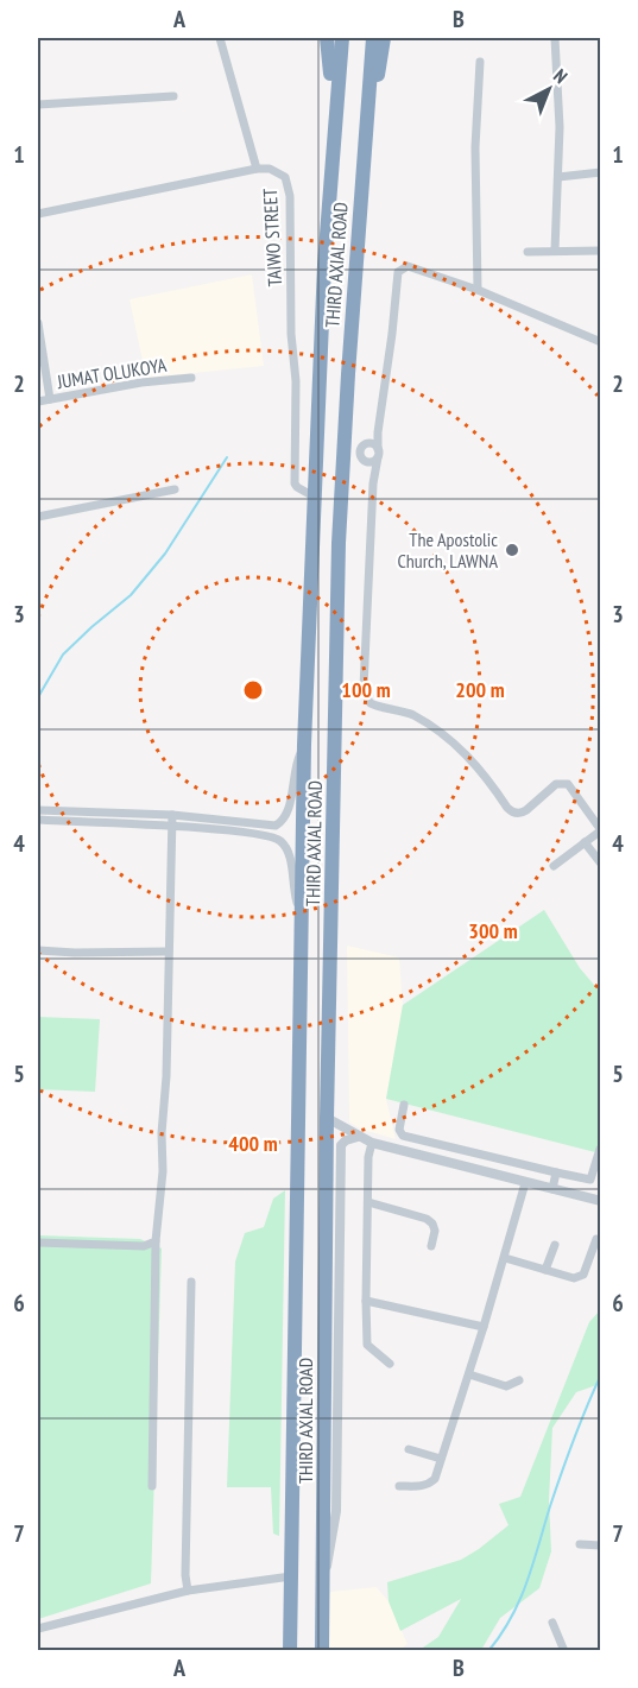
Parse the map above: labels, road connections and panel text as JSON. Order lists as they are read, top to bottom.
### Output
{
  "streets": {
    "highway": ["THIRD AXIAL ROAD"],
    "street": ["TAIWO STREET", "JUMAT OLUKOYA"]
  },
  "crossings": [
    ["TAIWO STREET", "THIRD AXIAL ROAD"]
  ],
  "places": ["The Apostolic Church, LAWNA"],
  "north": "top right",
  "grid": {
    "columns": ["A", "B"],
    "rows": [
      "1",
      "2",
      "3",
      "4",
      "5",
      "6",
      "7"
    ]
  },
  "rings": [
    "100 m",
    "200 m",
    "300 m",
    "400 m"
  ]
}
